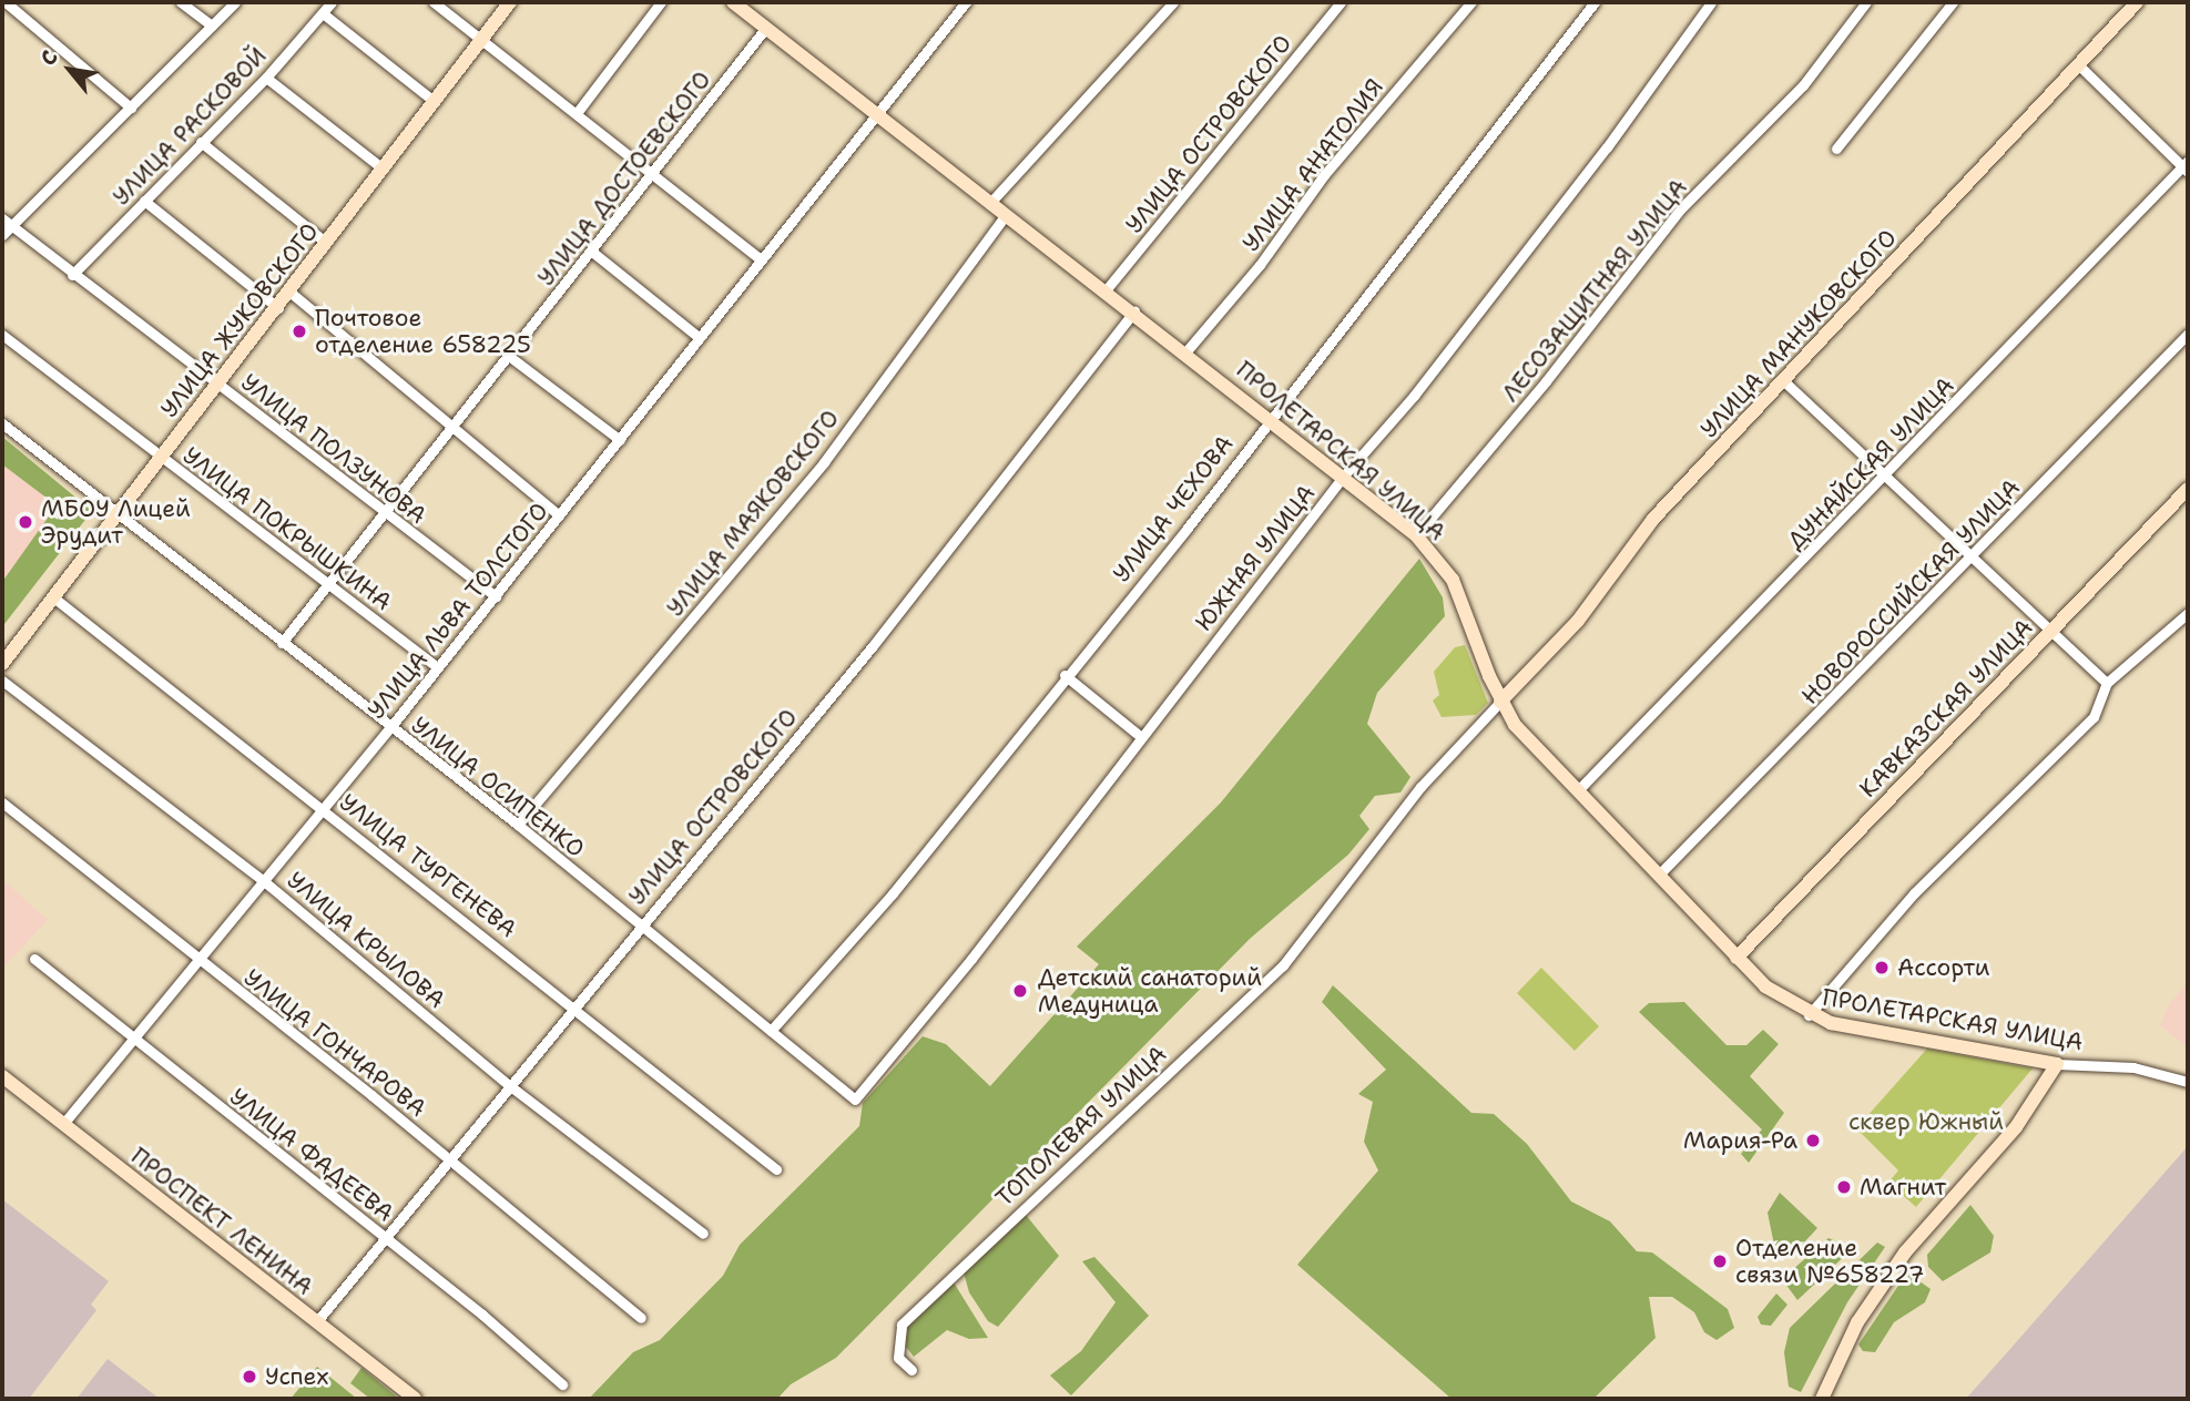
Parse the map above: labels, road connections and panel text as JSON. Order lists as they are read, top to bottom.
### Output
{
  "streets": {
    "street": [
      "УЛИЦА РАСКОВОЙ",
      "УЛИЦА ОСТРОВСКОГО",
      "УЛИЦА АНАТОЛИЯ",
      "УЛИЦА ДОСТОЕВСКОГО",
      "ЛЕСОЗАЩИТНАЯ УЛИЦА",
      "УЛИЦА ЖУКОВСКОГО",
      "УЛИЦА МАНУКОВСКОГО",
      "УЛИЦА ПОЛЗУНОВА",
      "ПРОЛЕТАРСКАЯ УЛИЦА",
      "ДУНАЙСКАЯ УЛИЦА",
      "УЛИЦА ЧЕХОВА",
      "УЛИЦА МАЯКОВСКОГО",
      "УЛИЦА ПОКРЫШКИНА",
      "ЮЖНАЯ УЛИЦА",
      "НОВОРОССИЙСКАЯ УЛИЦА",
      "УЛИЦА ЛЬВА ТОЛСТОГО",
      "КАВКАЗСКАЯ УЛИЦА",
      "УЛИЦА ОСИПЕНКО",
      "УЛИЦА ТУРГЕНЕВА",
      "УЛИЦА КРЫЛОВА",
      "УЛИЦА ГОНЧАРОВА",
      "ТОПОЛЕВАЯ УЛИЦА",
      "УЛИЦА ФАДЕЕВА",
      "ПРОСПЕКТ ЛЕНИНА"
    ]
  },
  "crossings": [
    ["УЛИЦА РАСКОВОЙ", "УЛИЦА ПОЛЗУНОВА"],
    ["УЛИЦА ОСТРОВСКОГО", "ПРОЛЕТАРСКАЯ УЛИЦА"],
    ["УЛИЦА ОСТРОВСКОГО", "УЛИЦА ОСИПЕНКО"],
    ["УЛИЦА ОСТРОВСКОГО", "УЛИЦА ТУРГЕНЕВА"],
    ["УЛИЦА ОСТРОВСКОГО", "УЛИЦА КРЫЛОВА"],
    ["УЛИЦА ОСТРОВСКОГО", "УЛИЦА ГОНЧАРОВА"],
    ["УЛИЦА ОСТРОВСКОГО", "УЛИЦА ФАДЕЕВА"],
    ["УЛИЦА ОСТРОВСКОГО", "ПРОСПЕКТ ЛЕНИНА"],
    ["УЛИЦА АНАТОЛИЯ", "ПРОЛЕТАРСКАЯ УЛИЦА"],
    ["УЛИЦА ДОСТОЕВСКОГО", "УЛИЦА ПОЛЗУНОВА"],
    ["УЛИЦА ДОСТОЕВСКОГО", "ПРОЛЕТАРСКАЯ УЛИЦА"],
    ["УЛИЦА ДОСТОЕВСКОГО", "УЛИЦА ПОКРЫШКИНА"],
    ["УЛИЦА ДОСТОЕВСКОГО", "УЛИЦА ОСИПЕНКО"],
    ["ЛЕСОЗАЩИТНАЯ УЛИЦА", "ПРОЛЕТАРСКАЯ УЛИЦА"],
    ["УЛИЦА ЖУКОВСКОГО", "УЛИЦА ПОЛЗУНОВА"],
    ["УЛИЦА ЖУКОВСКОГО", "УЛИЦА ПОКРЫШКИНА"],
    ["УЛИЦА ЖУКОВСКОГО", "УЛИЦА ОСИПЕНКО"],
    ["УЛИЦА ЖУКОВСКОГО", "УЛИЦА ТУРГЕНЕВА"],
    ["УЛИЦА МАНУКОВСКОГО", "ПРОЛЕТАРСКАЯ УЛИЦА"],
    ["УЛИЦА МАНУКОВСКОГО", "ТОПОЛЕВАЯ УЛИЦА"],
    ["УЛИЦА ПОЛЗУНОВА", "УЛИЦА ЛЬВА ТОЛСТОГО"],
    ["ПРОЛЕТАРСКАЯ УЛИЦА", "ДУНАЙСКАЯ УЛИЦА"],
    ["ПРОЛЕТАРСКАЯ УЛИЦА", "УЛИЦА ЧЕХОВА"],
    ["ПРОЛЕТАРСКАЯ УЛИЦА", "УЛИЦА МАЯКОВСКОГО"],
    ["ПРОЛЕТАРСКАЯ УЛИЦА", "ЮЖНАЯ УЛИЦА"],
    ["ПРОЛЕТАРСКАЯ УЛИЦА", "НОВОРОССИЙСКАЯ УЛИЦА"],
    ["ПРОЛЕТАРСКАЯ УЛИЦА", "УЛИЦА ЛЬВА ТОЛСТОГО"],
    ["ПРОЛЕТАРСКАЯ УЛИЦА", "КАВКАЗСКАЯ УЛИЦА"],
    ["ПРОЛЕТАРСКАЯ УЛИЦА", "ТОПОЛЕВАЯ УЛИЦА"],
    ["УЛИЦА ЧЕХОВА", "УЛИЦА ОСИПЕНКО"],
    ["УЛИЦА МАЯКОВСКОГО", "УЛИЦА ОСИПЕНКО"],
    ["УЛИЦА ПОКРЫШКИНА", "УЛИЦА ЛЬВА ТОЛСТОГО"],
    ["ЮЖНАЯ УЛИЦА", "УЛИЦА ОСИПЕНКО"],
    ["УЛИЦА ЛЬВА ТОЛСТОГО", "УЛИЦА ОСИПЕНКО"],
    ["УЛИЦА ЛЬВА ТОЛСТОГО", "УЛИЦА ТУРГЕНЕВА"],
    ["УЛИЦА ЛЬВА ТОЛСТОГО", "УЛИЦА КРЫЛОВА"],
    ["УЛИЦА ЛЬВА ТОЛСТОГО", "УЛИЦА ГОНЧАРОВА"],
    ["УЛИЦА ЛЬВА ТОЛСТОГО", "УЛИЦА ФАДЕЕВА"],
    ["УЛИЦА ЛЬВА ТОЛСТОГО", "ПРОСПЕКТ ЛЕНИНА"]
  ],
  "parks": ["сквер Южный"],
  "places": [
    "Почтовое отделение 658225",
    "МБОУ Лицей Эрудит",
    "Ассорти",
    "Детский санаторий Медуница",
    "Мария-Ра",
    "Магнит",
    "Отделение связи №658227",
    "Успех"
  ],
  "north": "top left"
}
